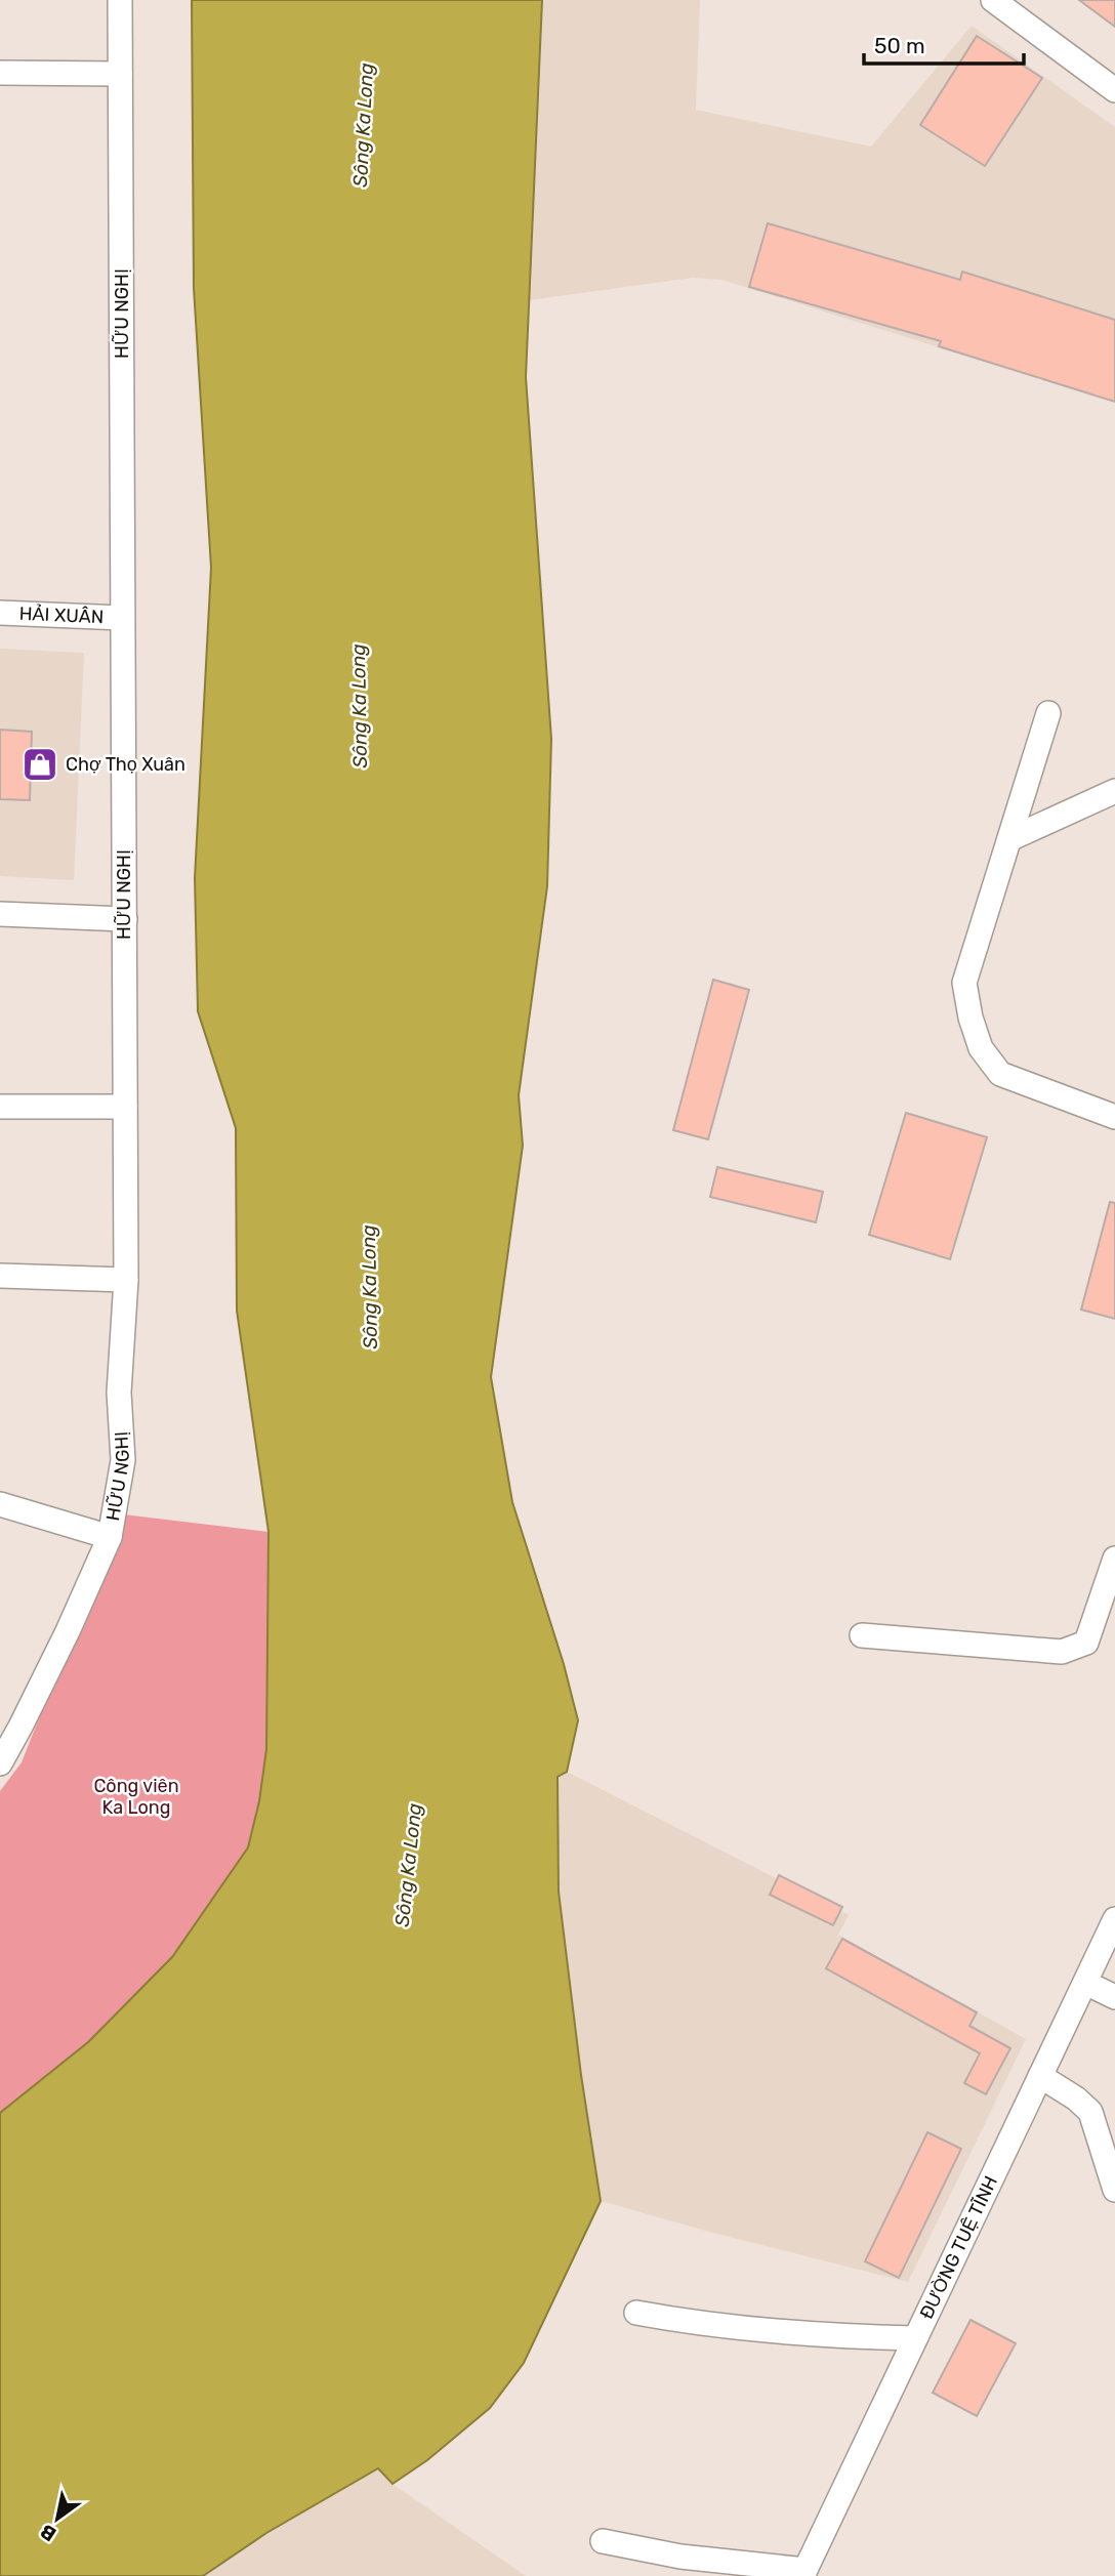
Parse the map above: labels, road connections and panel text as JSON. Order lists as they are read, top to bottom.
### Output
{
  "streets": {
    "street": ["HỮU NGHỊ", "HẢI XUÂN", "ĐƯỜNG TUỆ TĨNH"]
  },
  "crossings": [
    ["HỮU NGHỊ", "HẢI XUÂN"]
  ],
  "water": ["Sông Ka Long"],
  "parks": ["Công viên Ka Long"],
  "places": {
    "shop": ["Chợ Thọ Xuân"]
  },
  "scale_bar": "50 m",
  "north": "bottom left"
}
